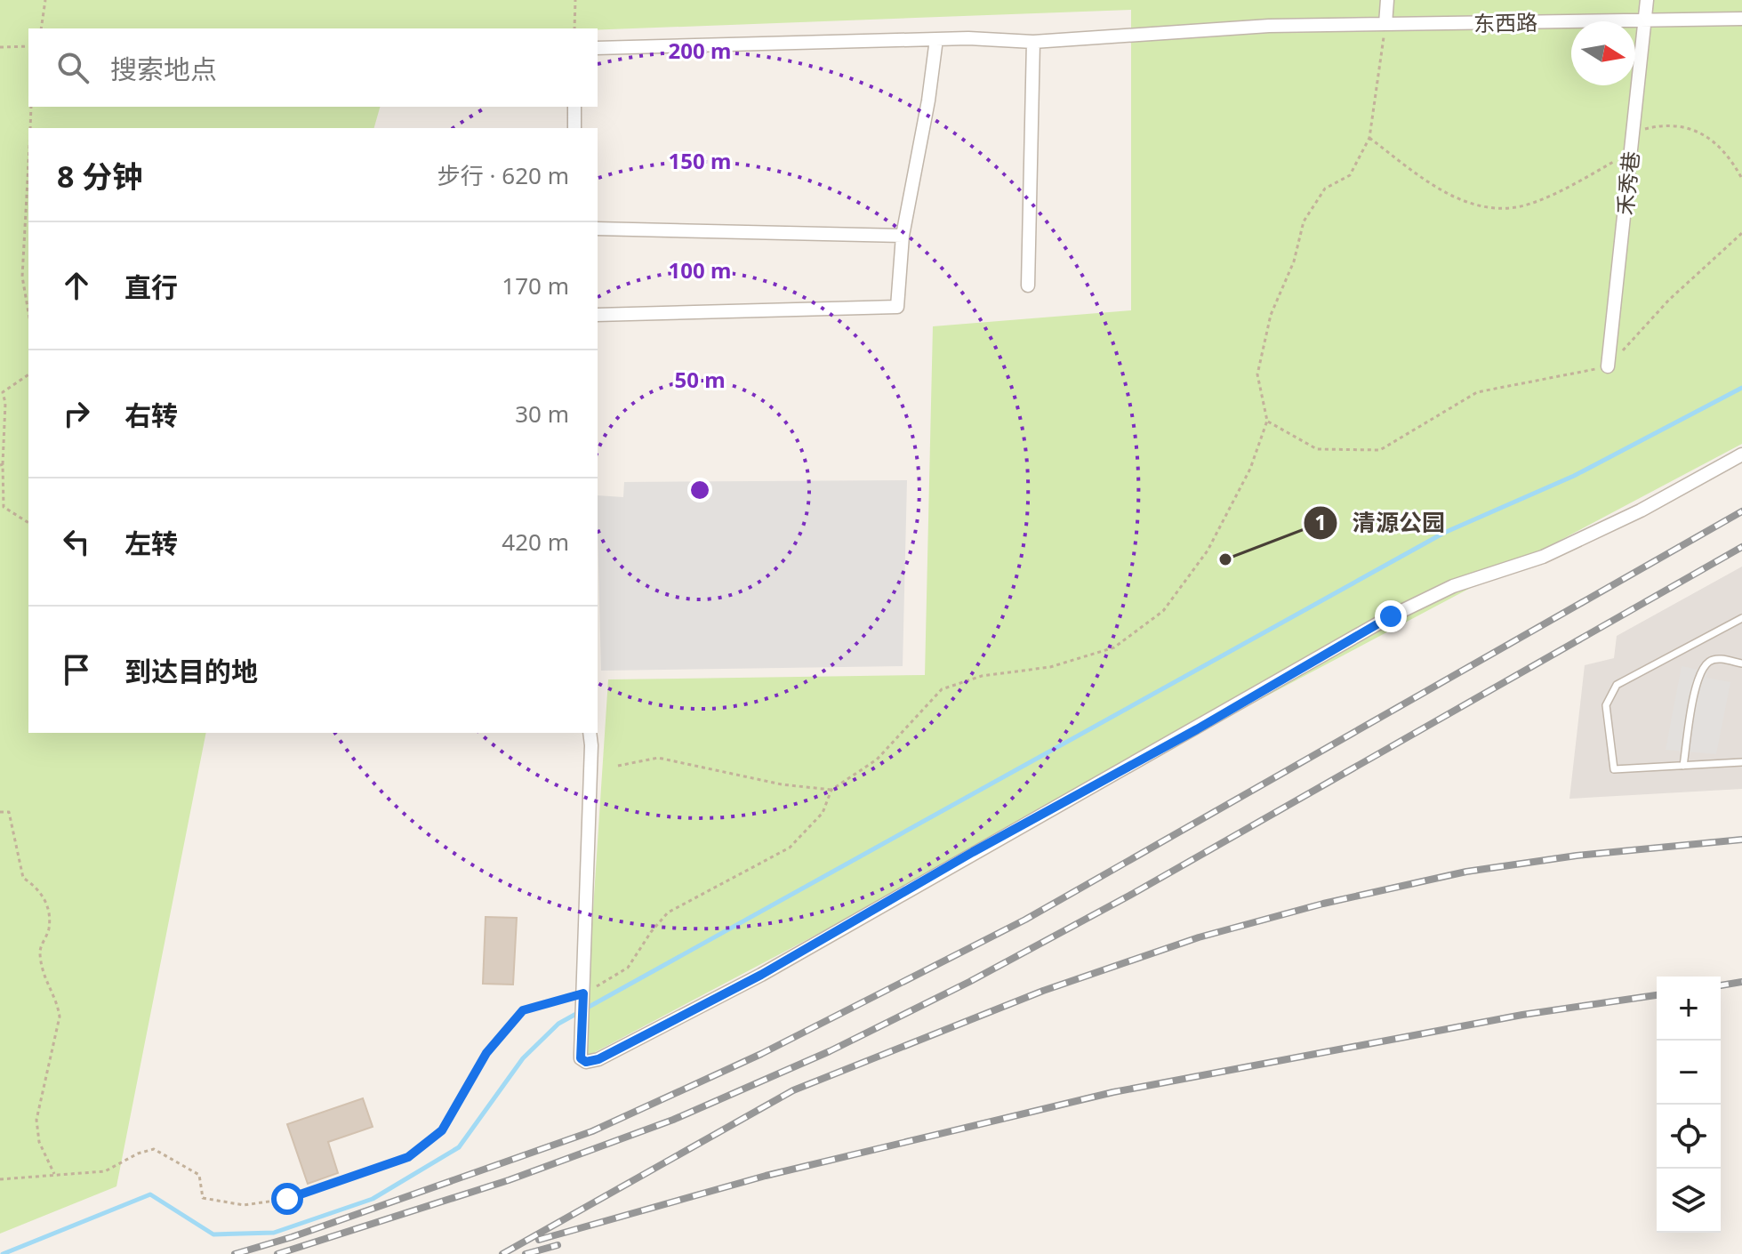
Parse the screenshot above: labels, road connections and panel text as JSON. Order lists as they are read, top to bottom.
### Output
{
  "streets": {
    "street": ["东西路", "禾秀巷"]
  },
  "crossings": [
    ["东西路", "禾秀巷"]
  ],
  "places": ["清源公园"],
  "north": "right",
  "page": {
    "search": "搜索地点",
    "heading": ["8 分钟", "步行 · 620 m"],
    "list": [
      ["直行", "170 m"],
      ["右转", "30 m"],
      ["左转", "420 m"],
      "到达目的地"
    ],
    "map_buttons": ["+", "−"]
  },
  "rings": [
    "200 m",
    "150 m",
    "100 m",
    "50 m"
  ]
}
